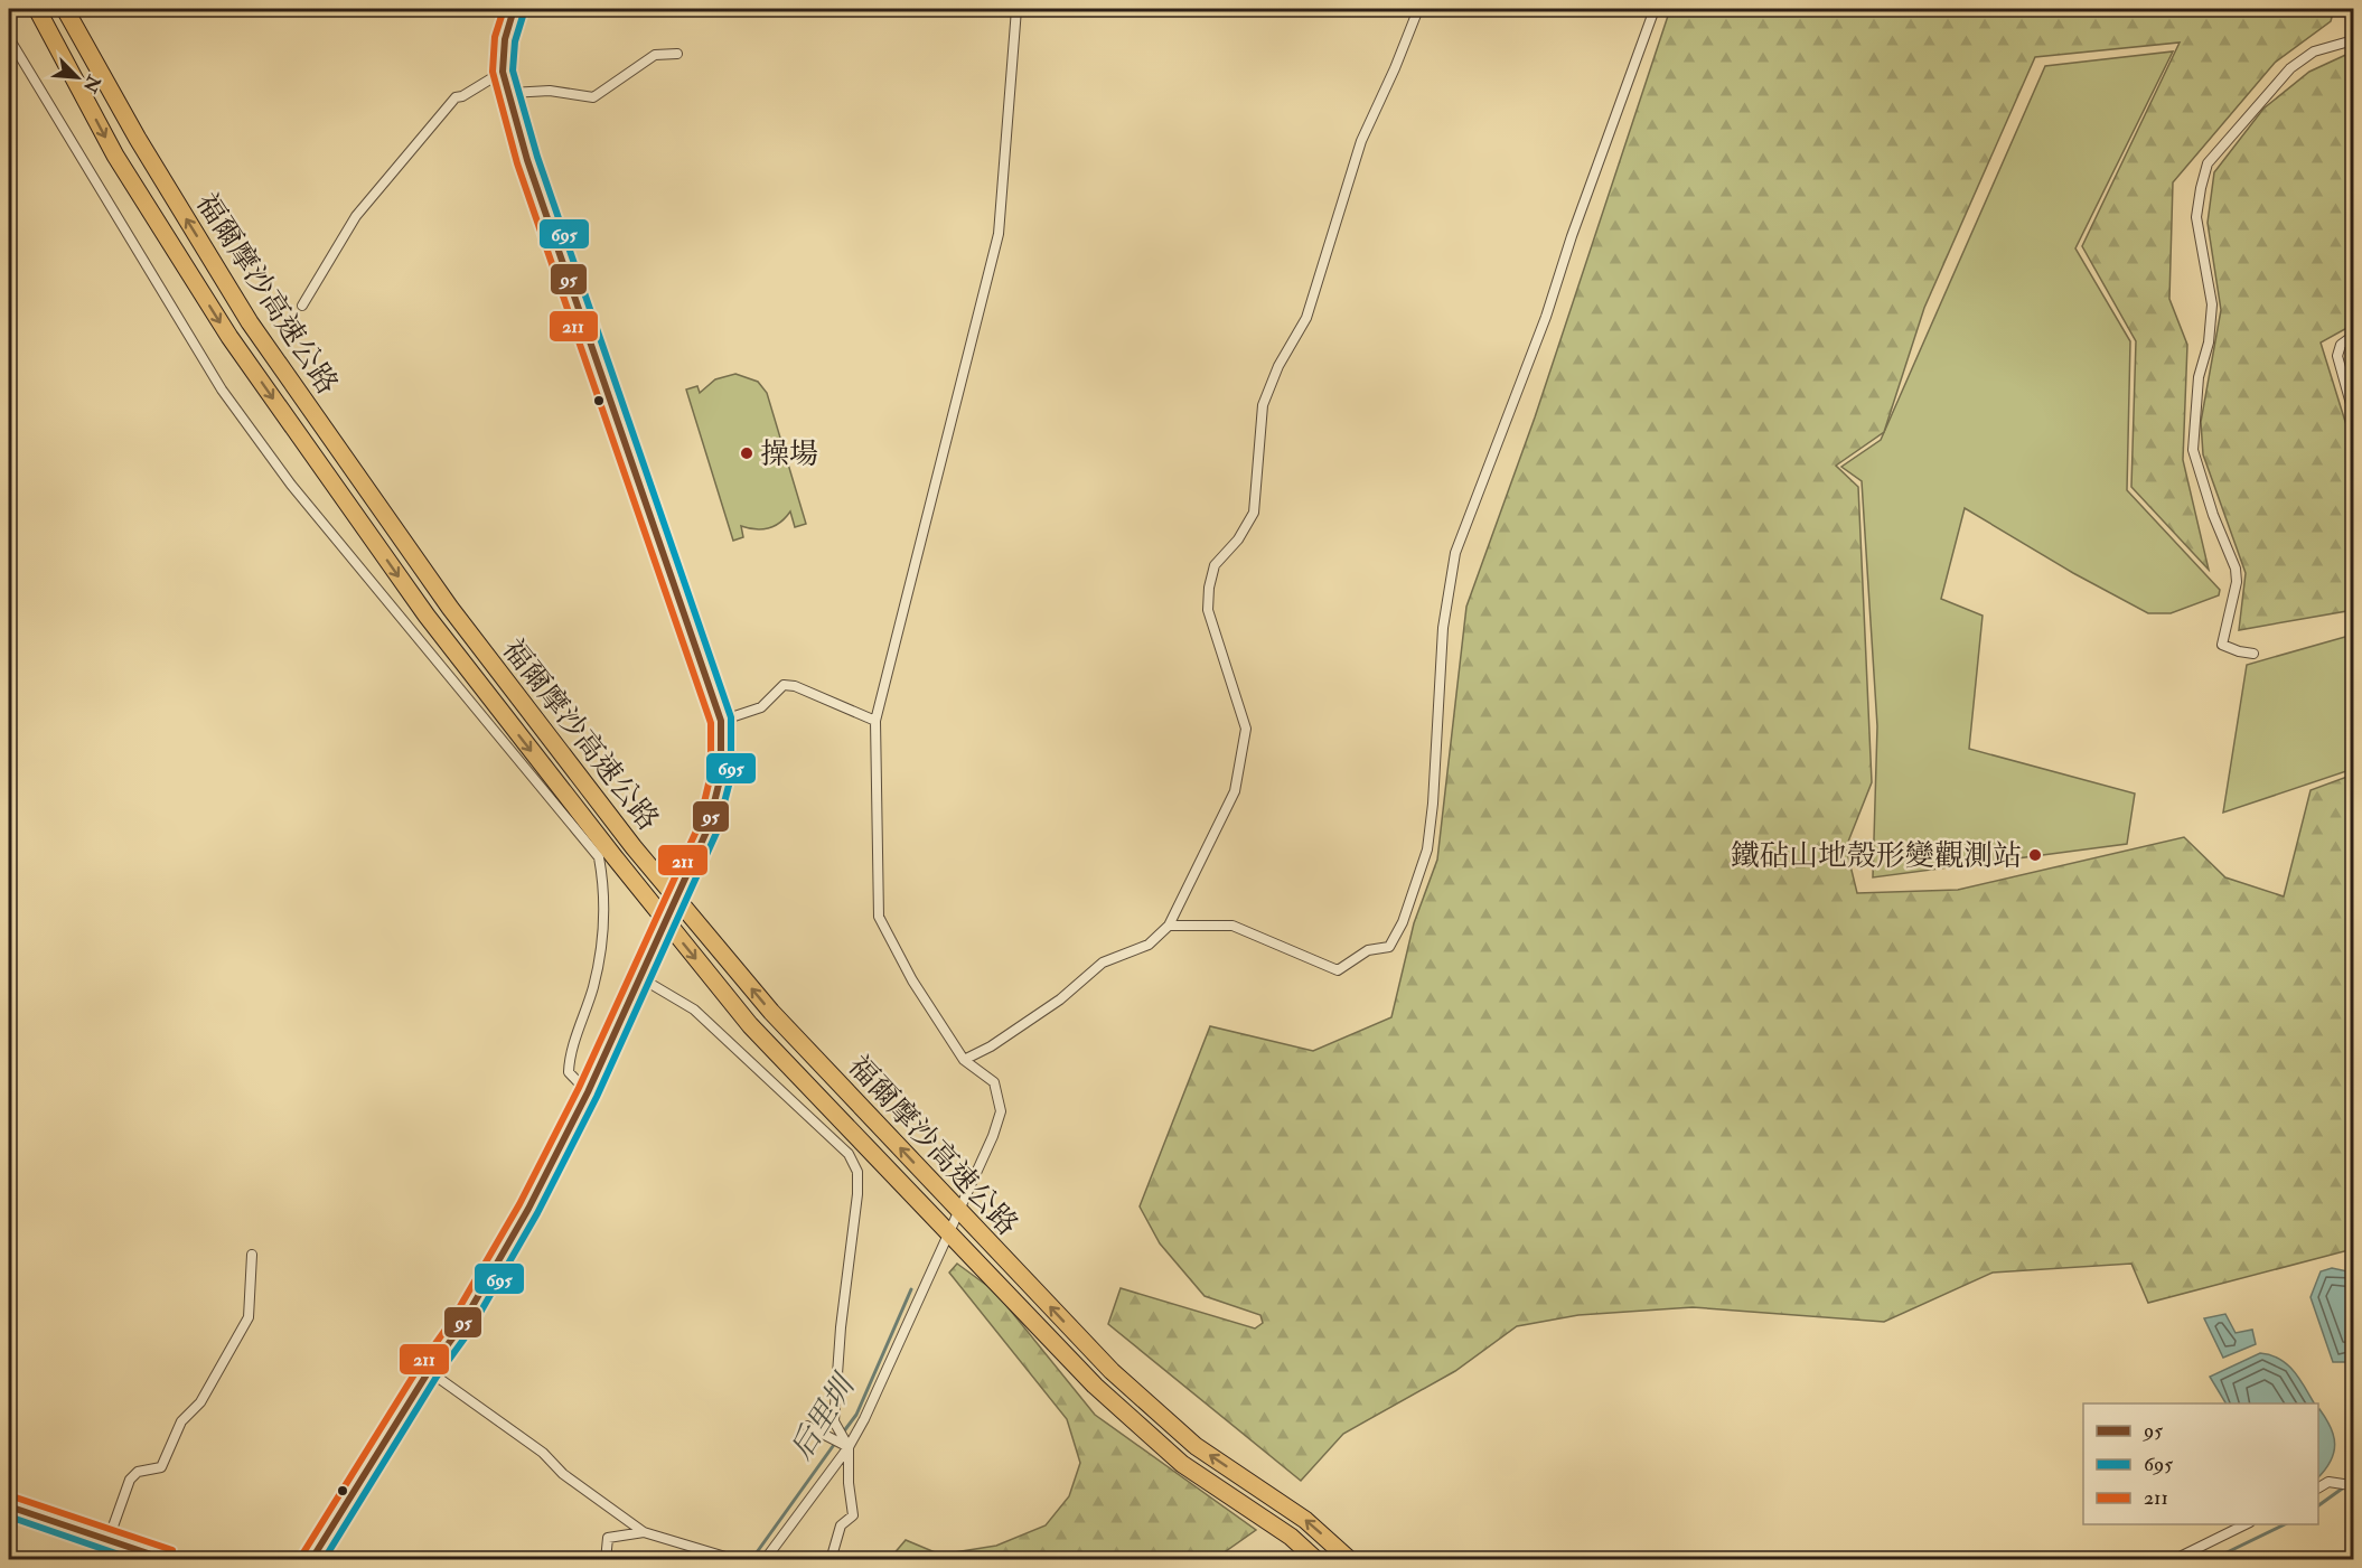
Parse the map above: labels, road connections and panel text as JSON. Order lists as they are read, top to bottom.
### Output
{
  "streets": {
    "highway": ["福爾摩沙高速公路"]
  },
  "water": ["后里圳"],
  "places": ["操場", "鐵砧山地殼形變觀測站"],
  "lines": ["transit line 95", "transit line 211", "transit line 695"],
  "legend": ["95", "695", "211"],
  "north": "bottom right"
}
